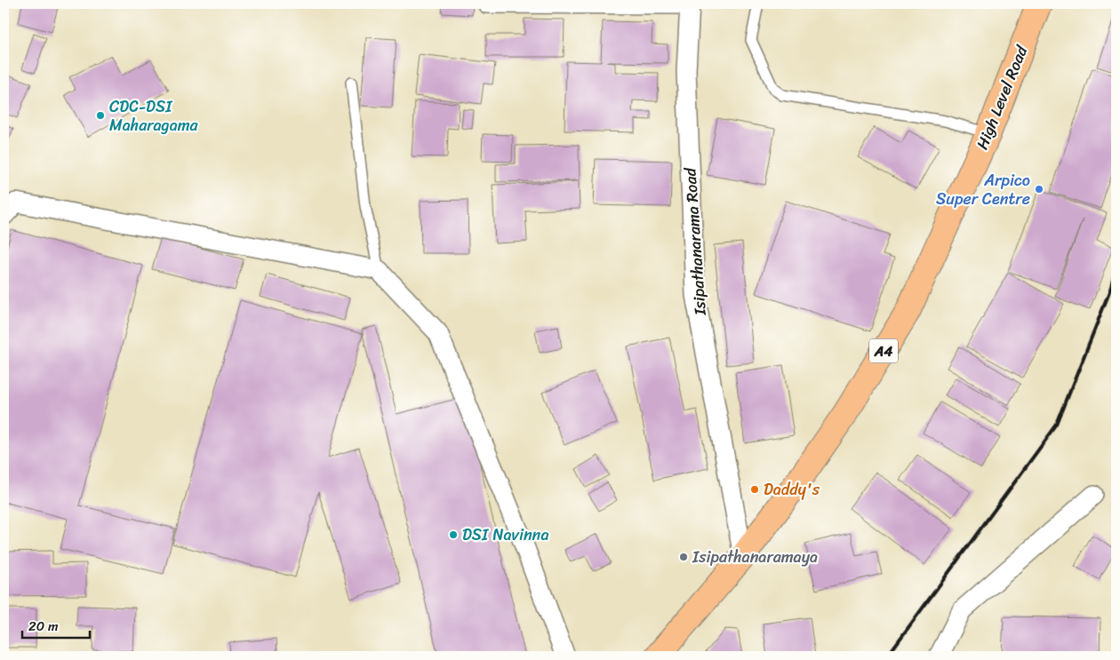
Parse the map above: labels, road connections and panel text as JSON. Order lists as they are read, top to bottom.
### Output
{
  "streets": {
    "highway": ["High Level Road", "A4"],
    "street": ["Isipathanarama Road"]
  },
  "crossings": [
    ["High Level Road", "Isipathanarama Road"]
  ],
  "places": [
    "CDC-DSI Maharagama",
    "Arpico Super Centre",
    "Daddy's",
    "DSI Navinna",
    "Isipathanaramaya"
  ],
  "scale_bar": "20 m"
}
